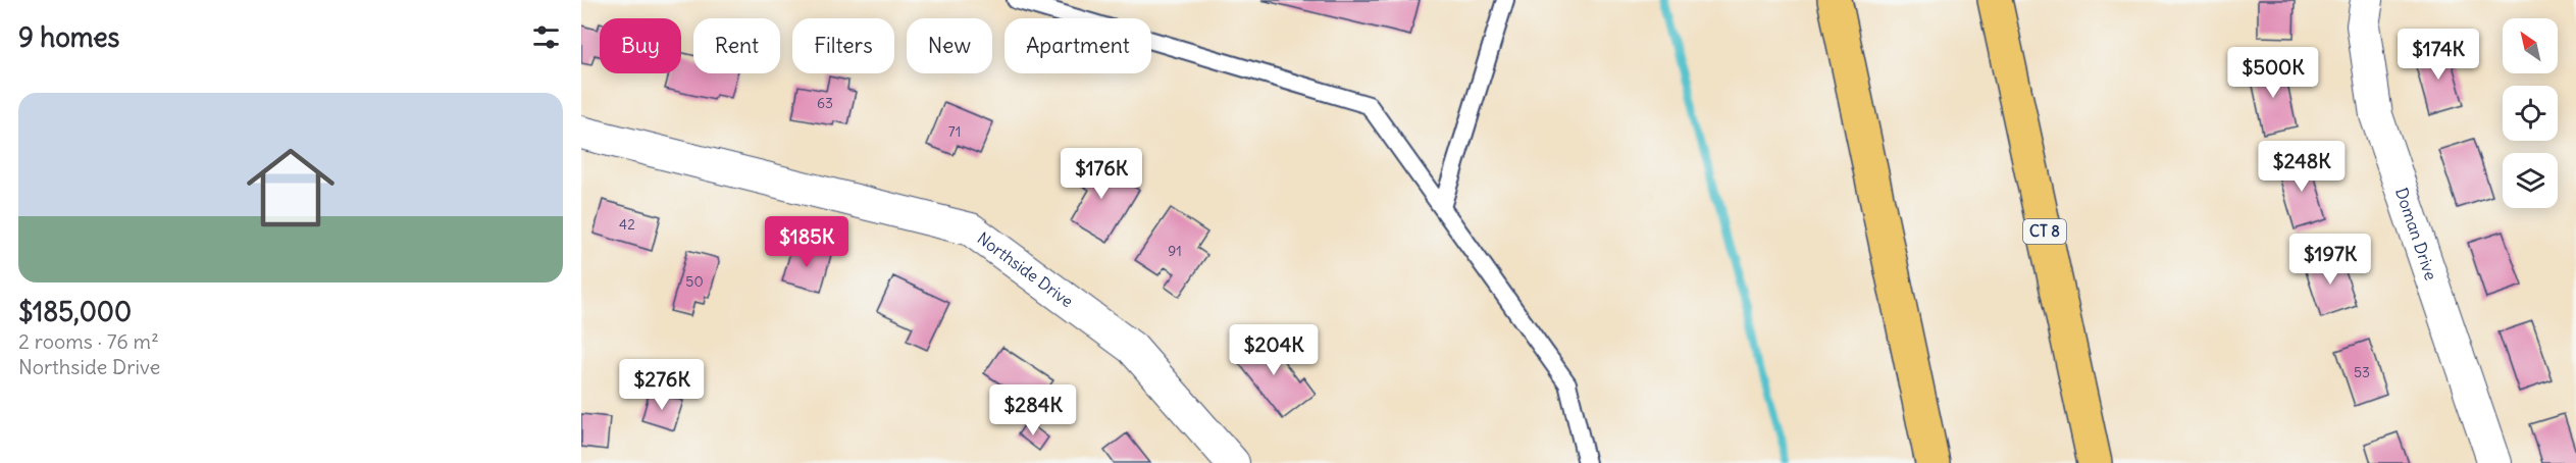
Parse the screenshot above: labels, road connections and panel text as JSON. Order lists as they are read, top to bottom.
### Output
{
  "streets": {
    "highway": ["CT 8"],
    "street": ["Doman Drive", "Northside Drive"]
  },
  "house_numbers": [
    "63",
    "71",
    "42",
    "91",
    "50",
    "53"
  ],
  "north": "top left",
  "page": {
    "heading": "9 homes",
    "chip": [
      "Buy",
      "Rent",
      "Filters",
      "New",
      "Apartment"
    ],
    "price": [
      "$174K",
      "$500K",
      "$248K",
      "$176K",
      "$185K",
      "$197K",
      "$204K",
      "$276K",
      "$284K"
    ],
    "list": [
      {
        "name": "$185,000",
        "note": "2 rooms · 76 m² · Northside Drive"
      }
    ]
  }
}
